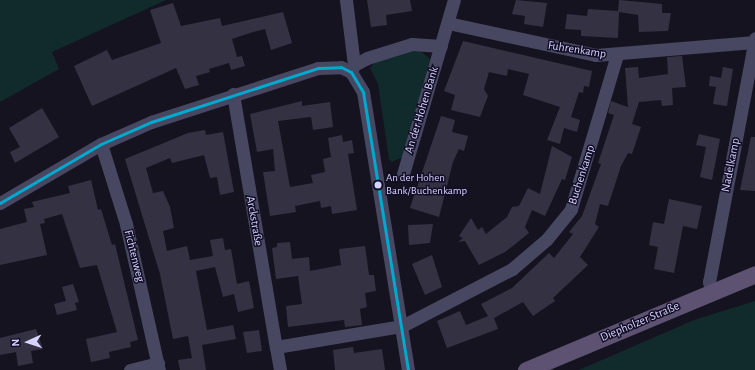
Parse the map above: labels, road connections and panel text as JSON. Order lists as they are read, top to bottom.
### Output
{
  "streets": {
    "main road": ["Diepholzer Straße"],
    "street": [
      "Fuhrenkamp",
      "An der Hohen Bank",
      "Nadelkamp",
      "Buchenkamp",
      "Arckstraße",
      "Fichtenweg"
    ]
  },
  "crossings": [
    ["Fuhrenkamp", "An der Hohen Bank"],
    ["Fuhrenkamp", "Nadelkamp"],
    ["Fuhrenkamp", "Buchenkamp"],
    ["Nadelkamp", "Diepholzer Straße"]
  ],
  "places": ["An der Hohen Bank/Buchenkamp"],
  "north": "left"
}
